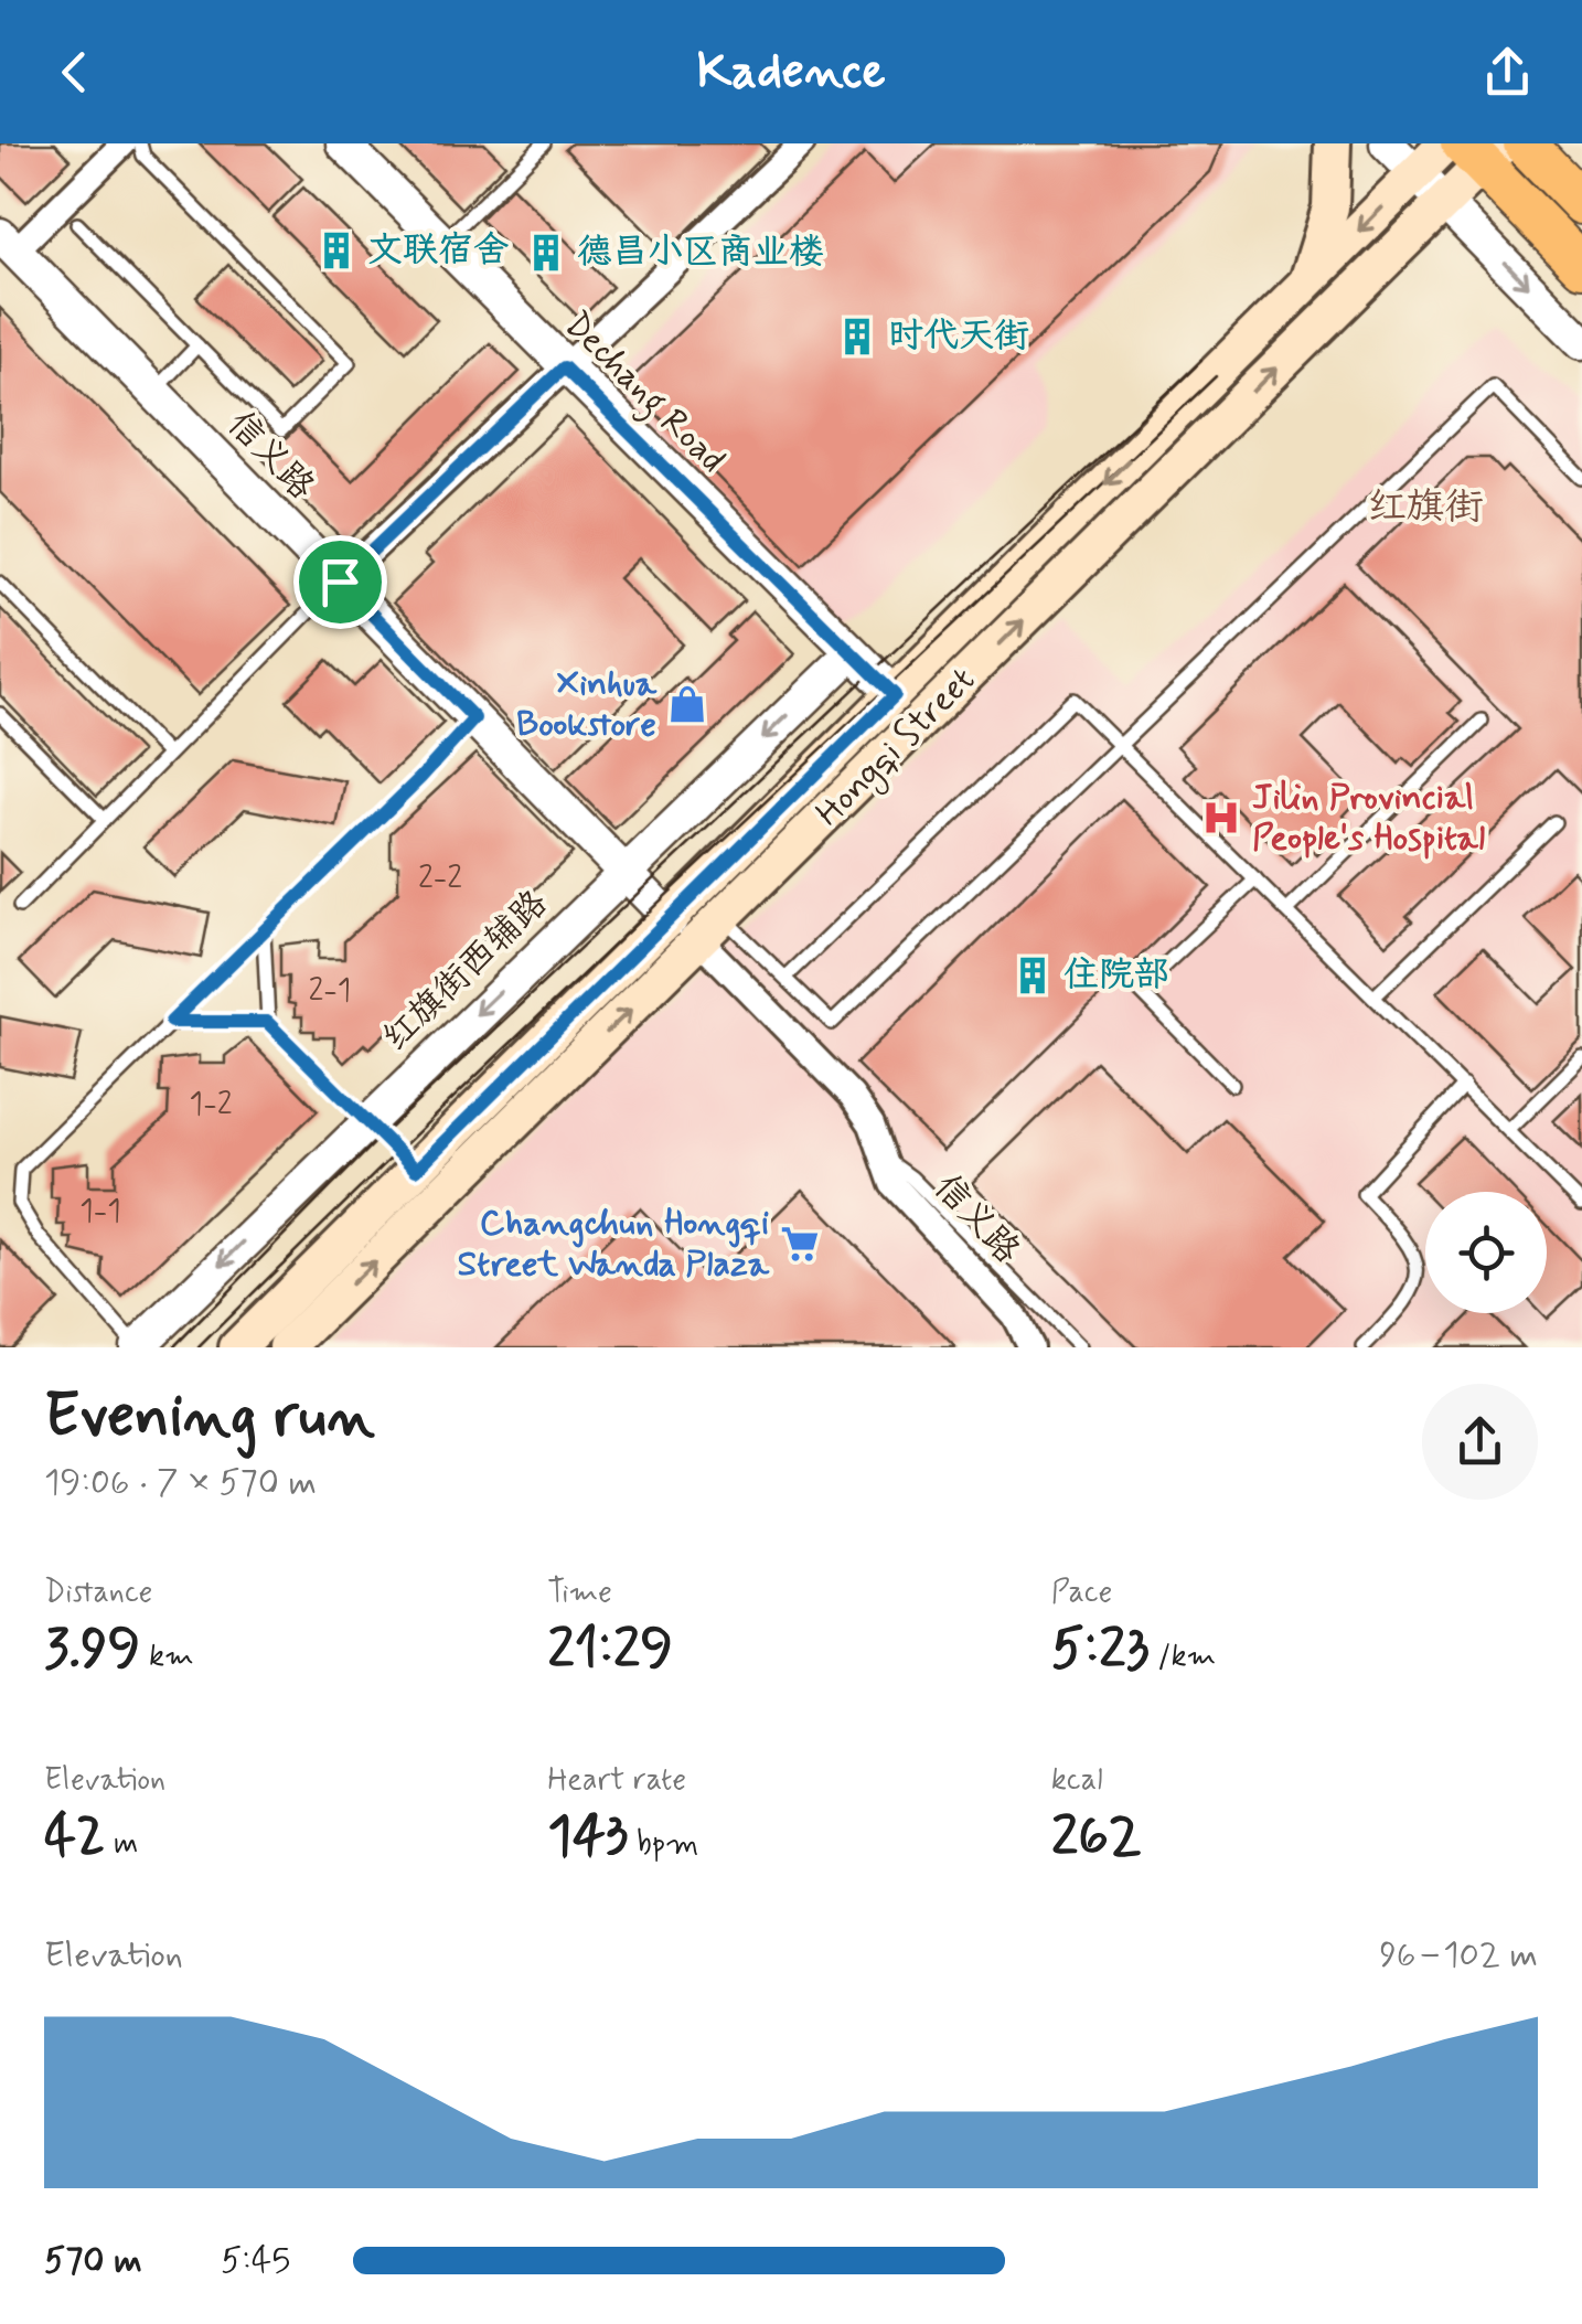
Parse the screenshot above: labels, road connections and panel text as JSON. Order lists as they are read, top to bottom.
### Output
{
  "streets": {
    "main road": ["Hongqi Street"],
    "street": ["Dechang Road", "信义路", "红旗街西辅路"]
  },
  "crossings": [
    ["Dechang Road", "Hongqi Street"],
    ["Dechang Road", "红旗街西辅路"],
    ["信义路", "Hongqi Street"],
    ["信义路", "红旗街西辅路"]
  ],
  "one_way": ["红旗街西辅路"],
  "districts": ["红旗街"],
  "places": {
    "building": [
      "文联宿舍",
      "德昌小区商业楼",
      "时代天街",
      "住院部"
    ],
    "shop": ["Xinhua Bookstore"],
    "hospital": ["Jilin Provincial People's Hospital"],
    "supermarket": ["Changchun Hongqi Street Wanda Plaza"]
  },
  "house_numbers": [
    "2-2",
    "2-1",
    "1-2",
    "1-1"
  ],
  "page": {
    "header": "Kadence",
    "heading": ["Evening run", "19:06 · 7 × 570 m"],
    "stats": [
      ["Distance", "3.99 km"],
      ["Time", "21:29"],
      ["Pace", "5:23 /km"],
      ["Elevation", "42 m"],
      ["Heart rate", "143 bpm"],
      ["kcal", "262"]
    ],
    "chart": ["Elevation", "96–102 m"],
    "list": [
      {
        "name": "570 m",
        "note": "5:45"
      }
    ]
  }
}
